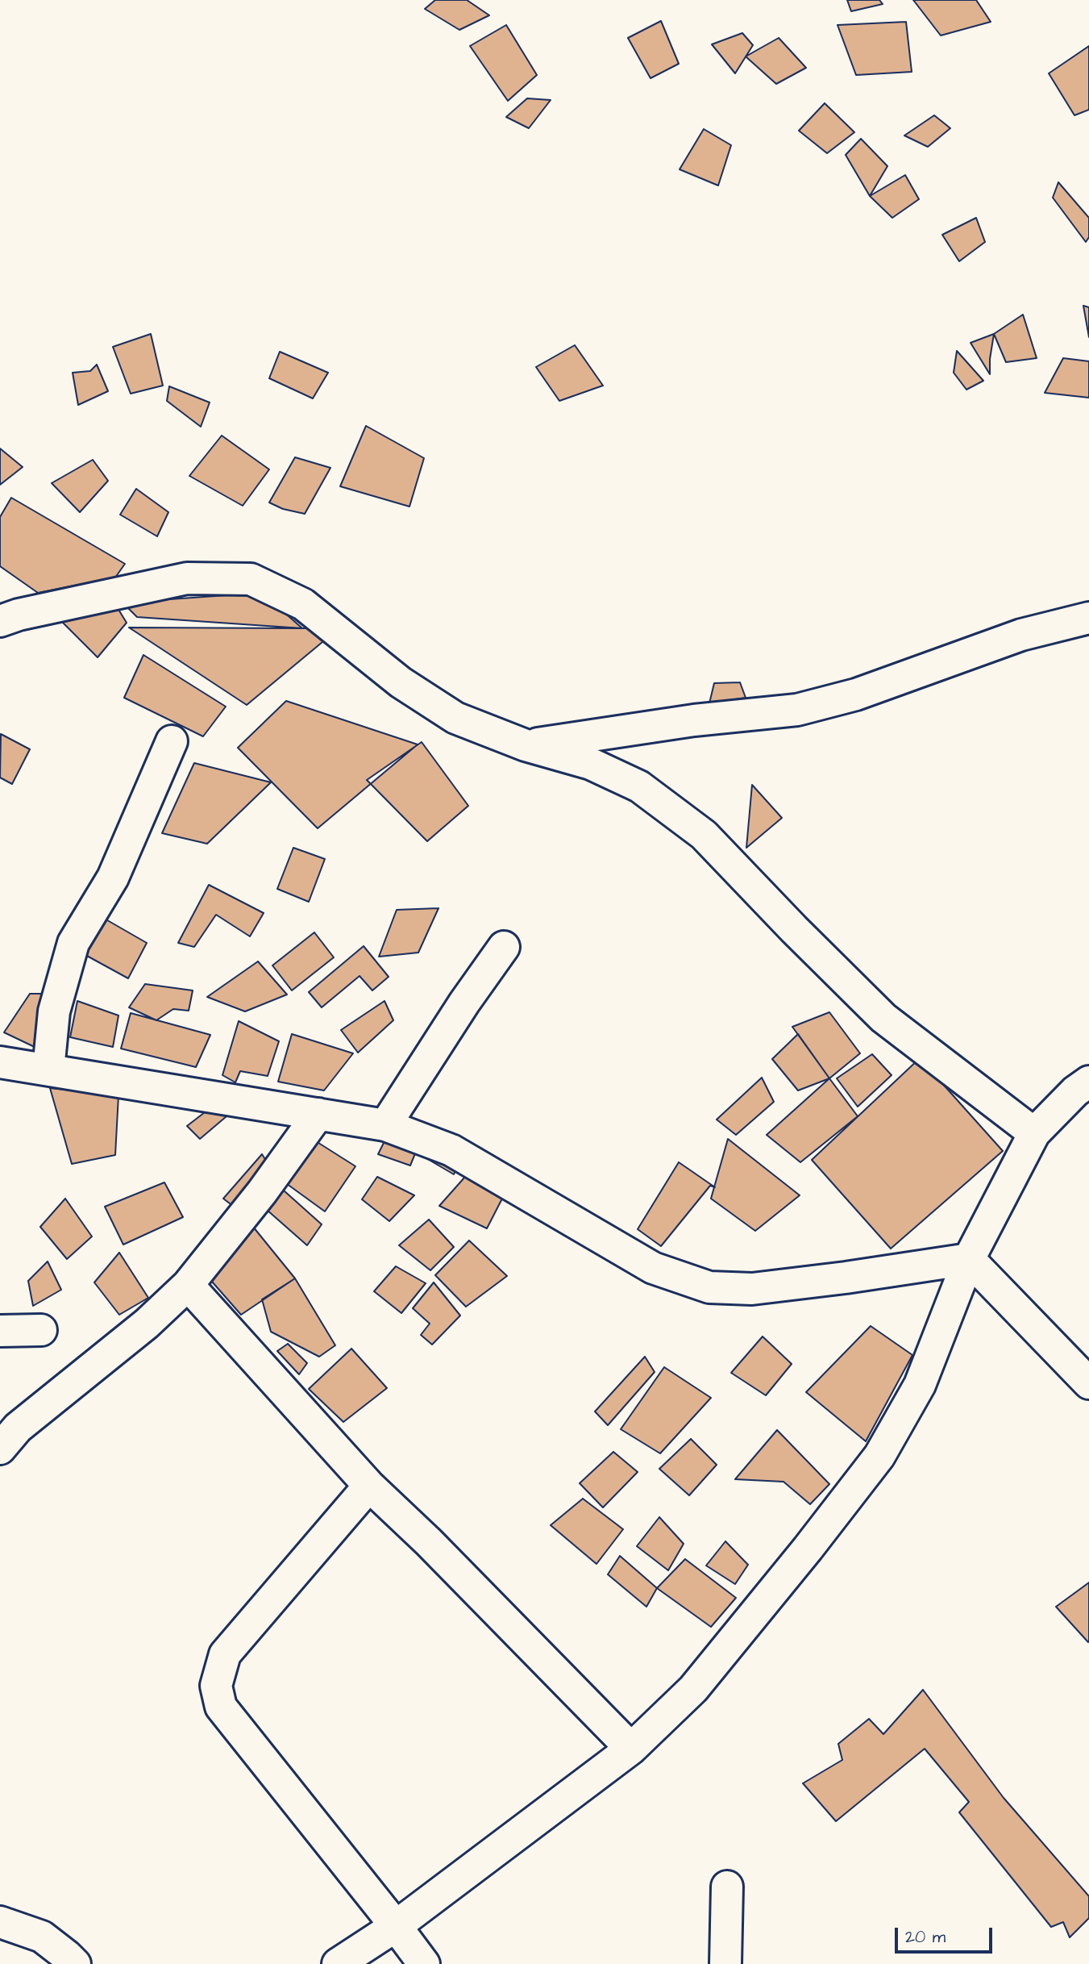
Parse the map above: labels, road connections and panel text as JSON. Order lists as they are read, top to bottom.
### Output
{
  "scale_bar": "20 m"
}
